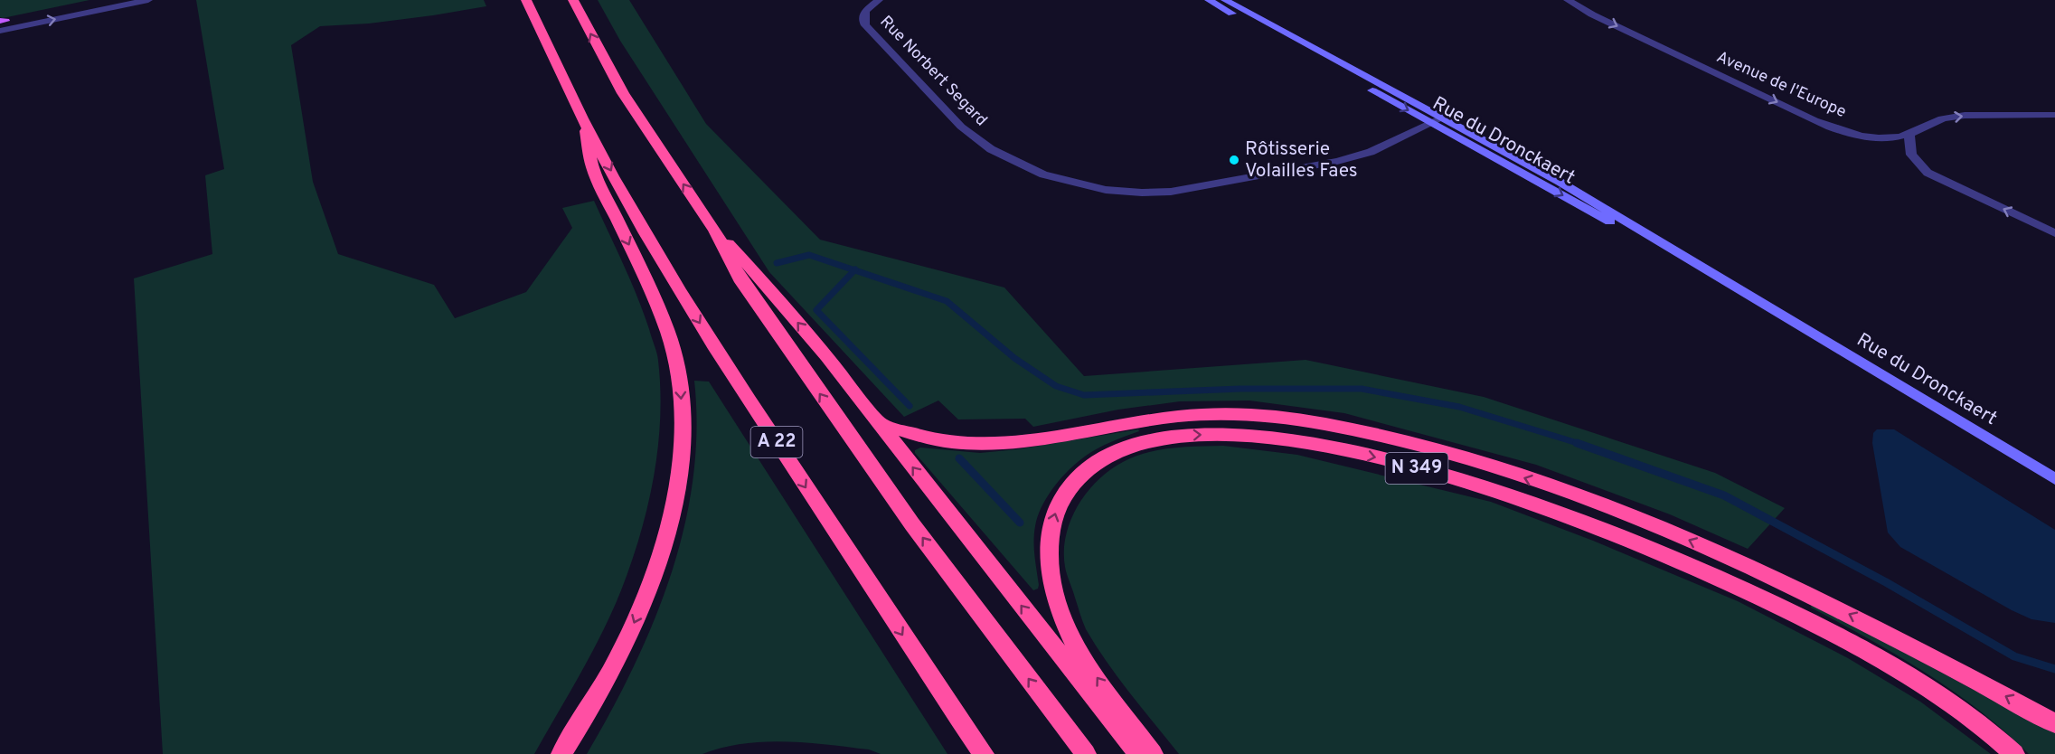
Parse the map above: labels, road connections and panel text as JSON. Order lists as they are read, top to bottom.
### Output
{
  "streets": {
    "highway": ["A 22", "N 349"],
    "main road": ["Rue du Dronckaert"],
    "street": ["Rue Norbert Segard", "Avenue de l'Europe"]
  },
  "crossings": [
    ["Rue Norbert Segard", "Rue du Dronckaert"]
  ],
  "one_way": ["Avenue de l'Europe"],
  "places": ["Rôtisserie Volailles Faes"]
}
